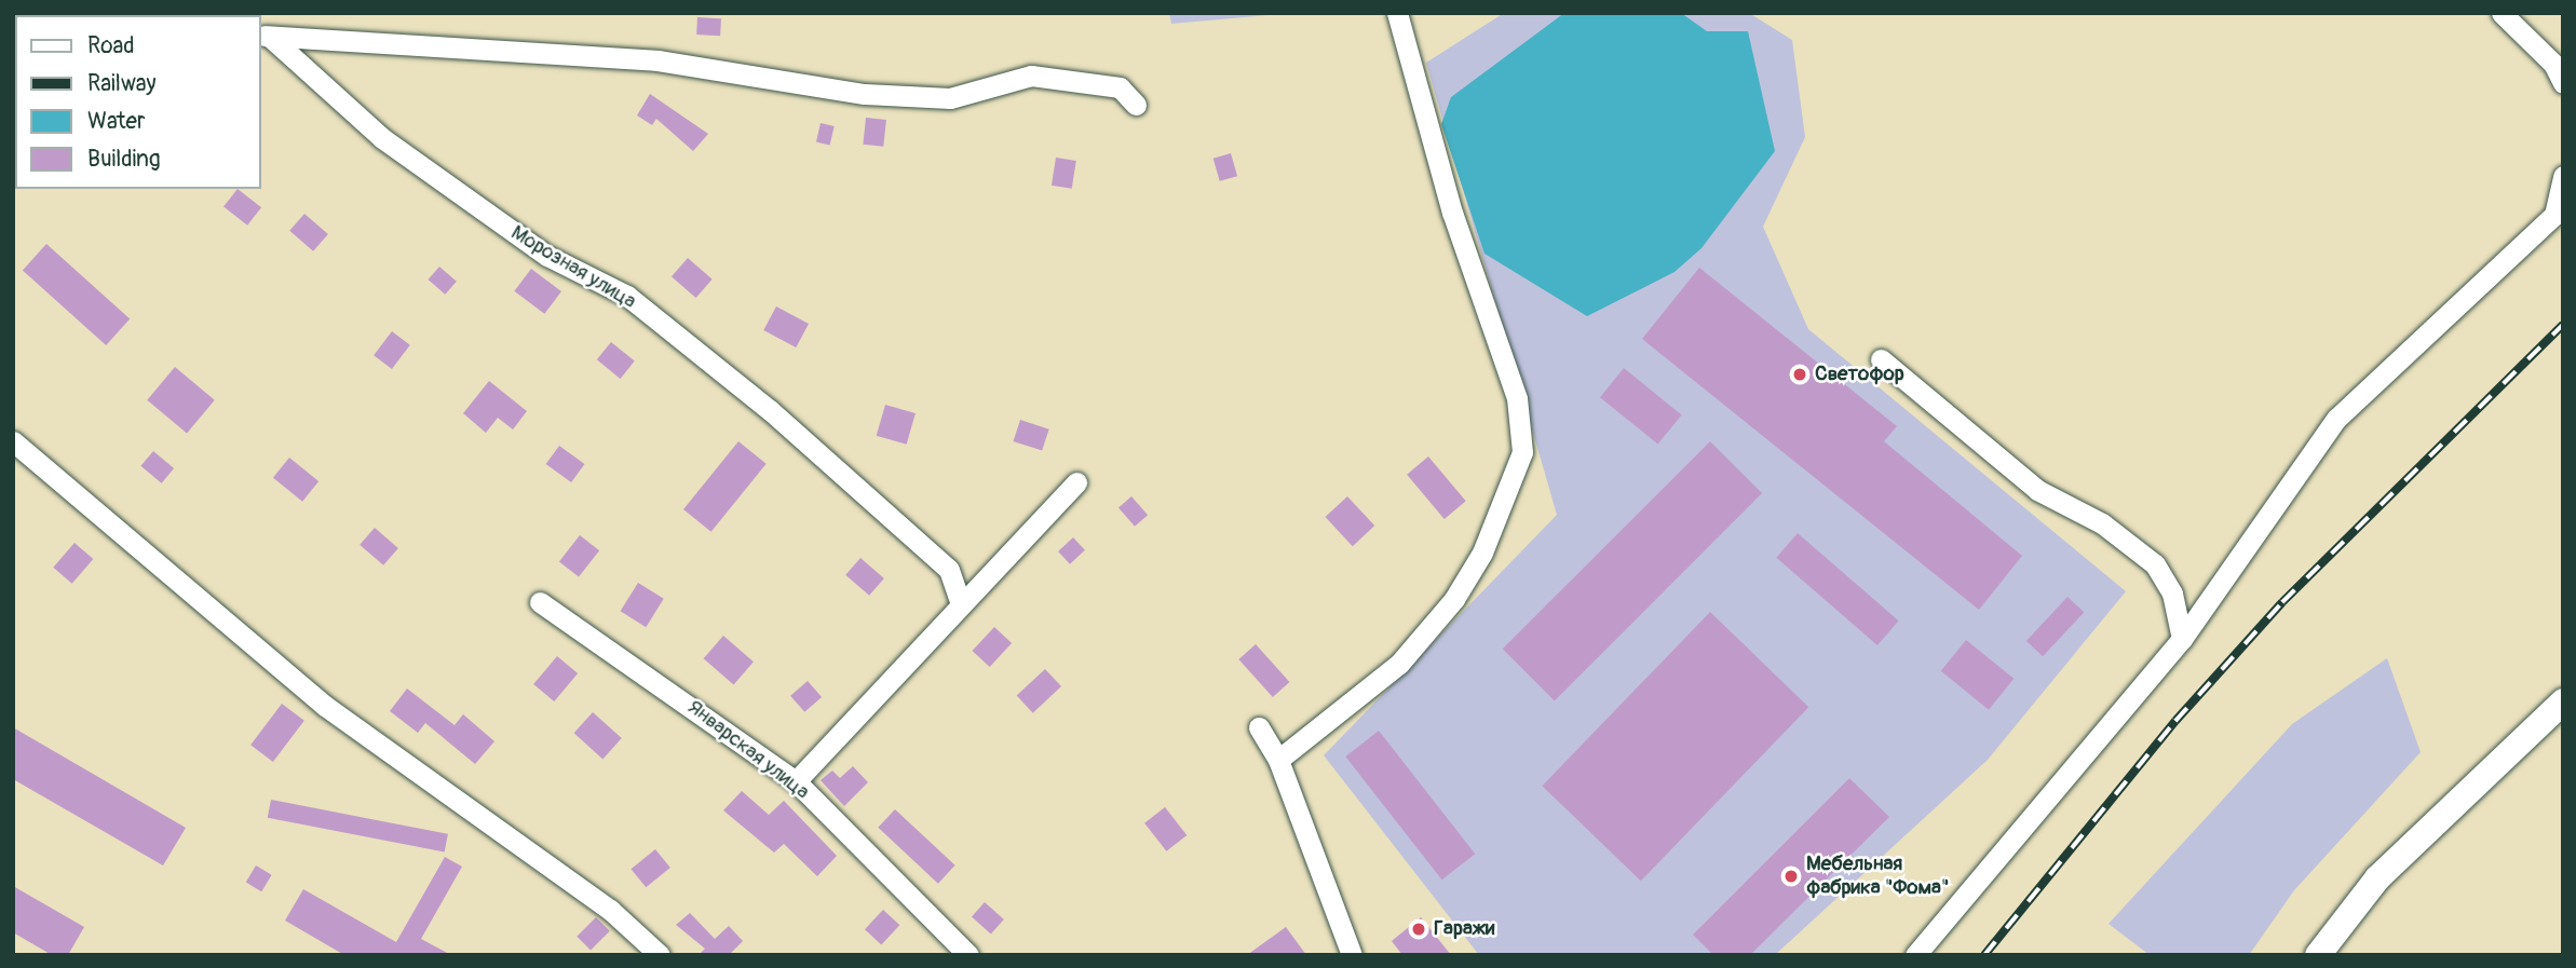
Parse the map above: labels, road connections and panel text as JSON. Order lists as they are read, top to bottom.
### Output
{
  "streets": {
    "street": ["Морозная улица", "Январская улица"]
  },
  "places": ["Светофор", "Мебельная фабрика \"Фома\"", "Гаражи"],
  "legend": [
    "Road",
    "Railway",
    "Water",
    "Building"
  ]
}
